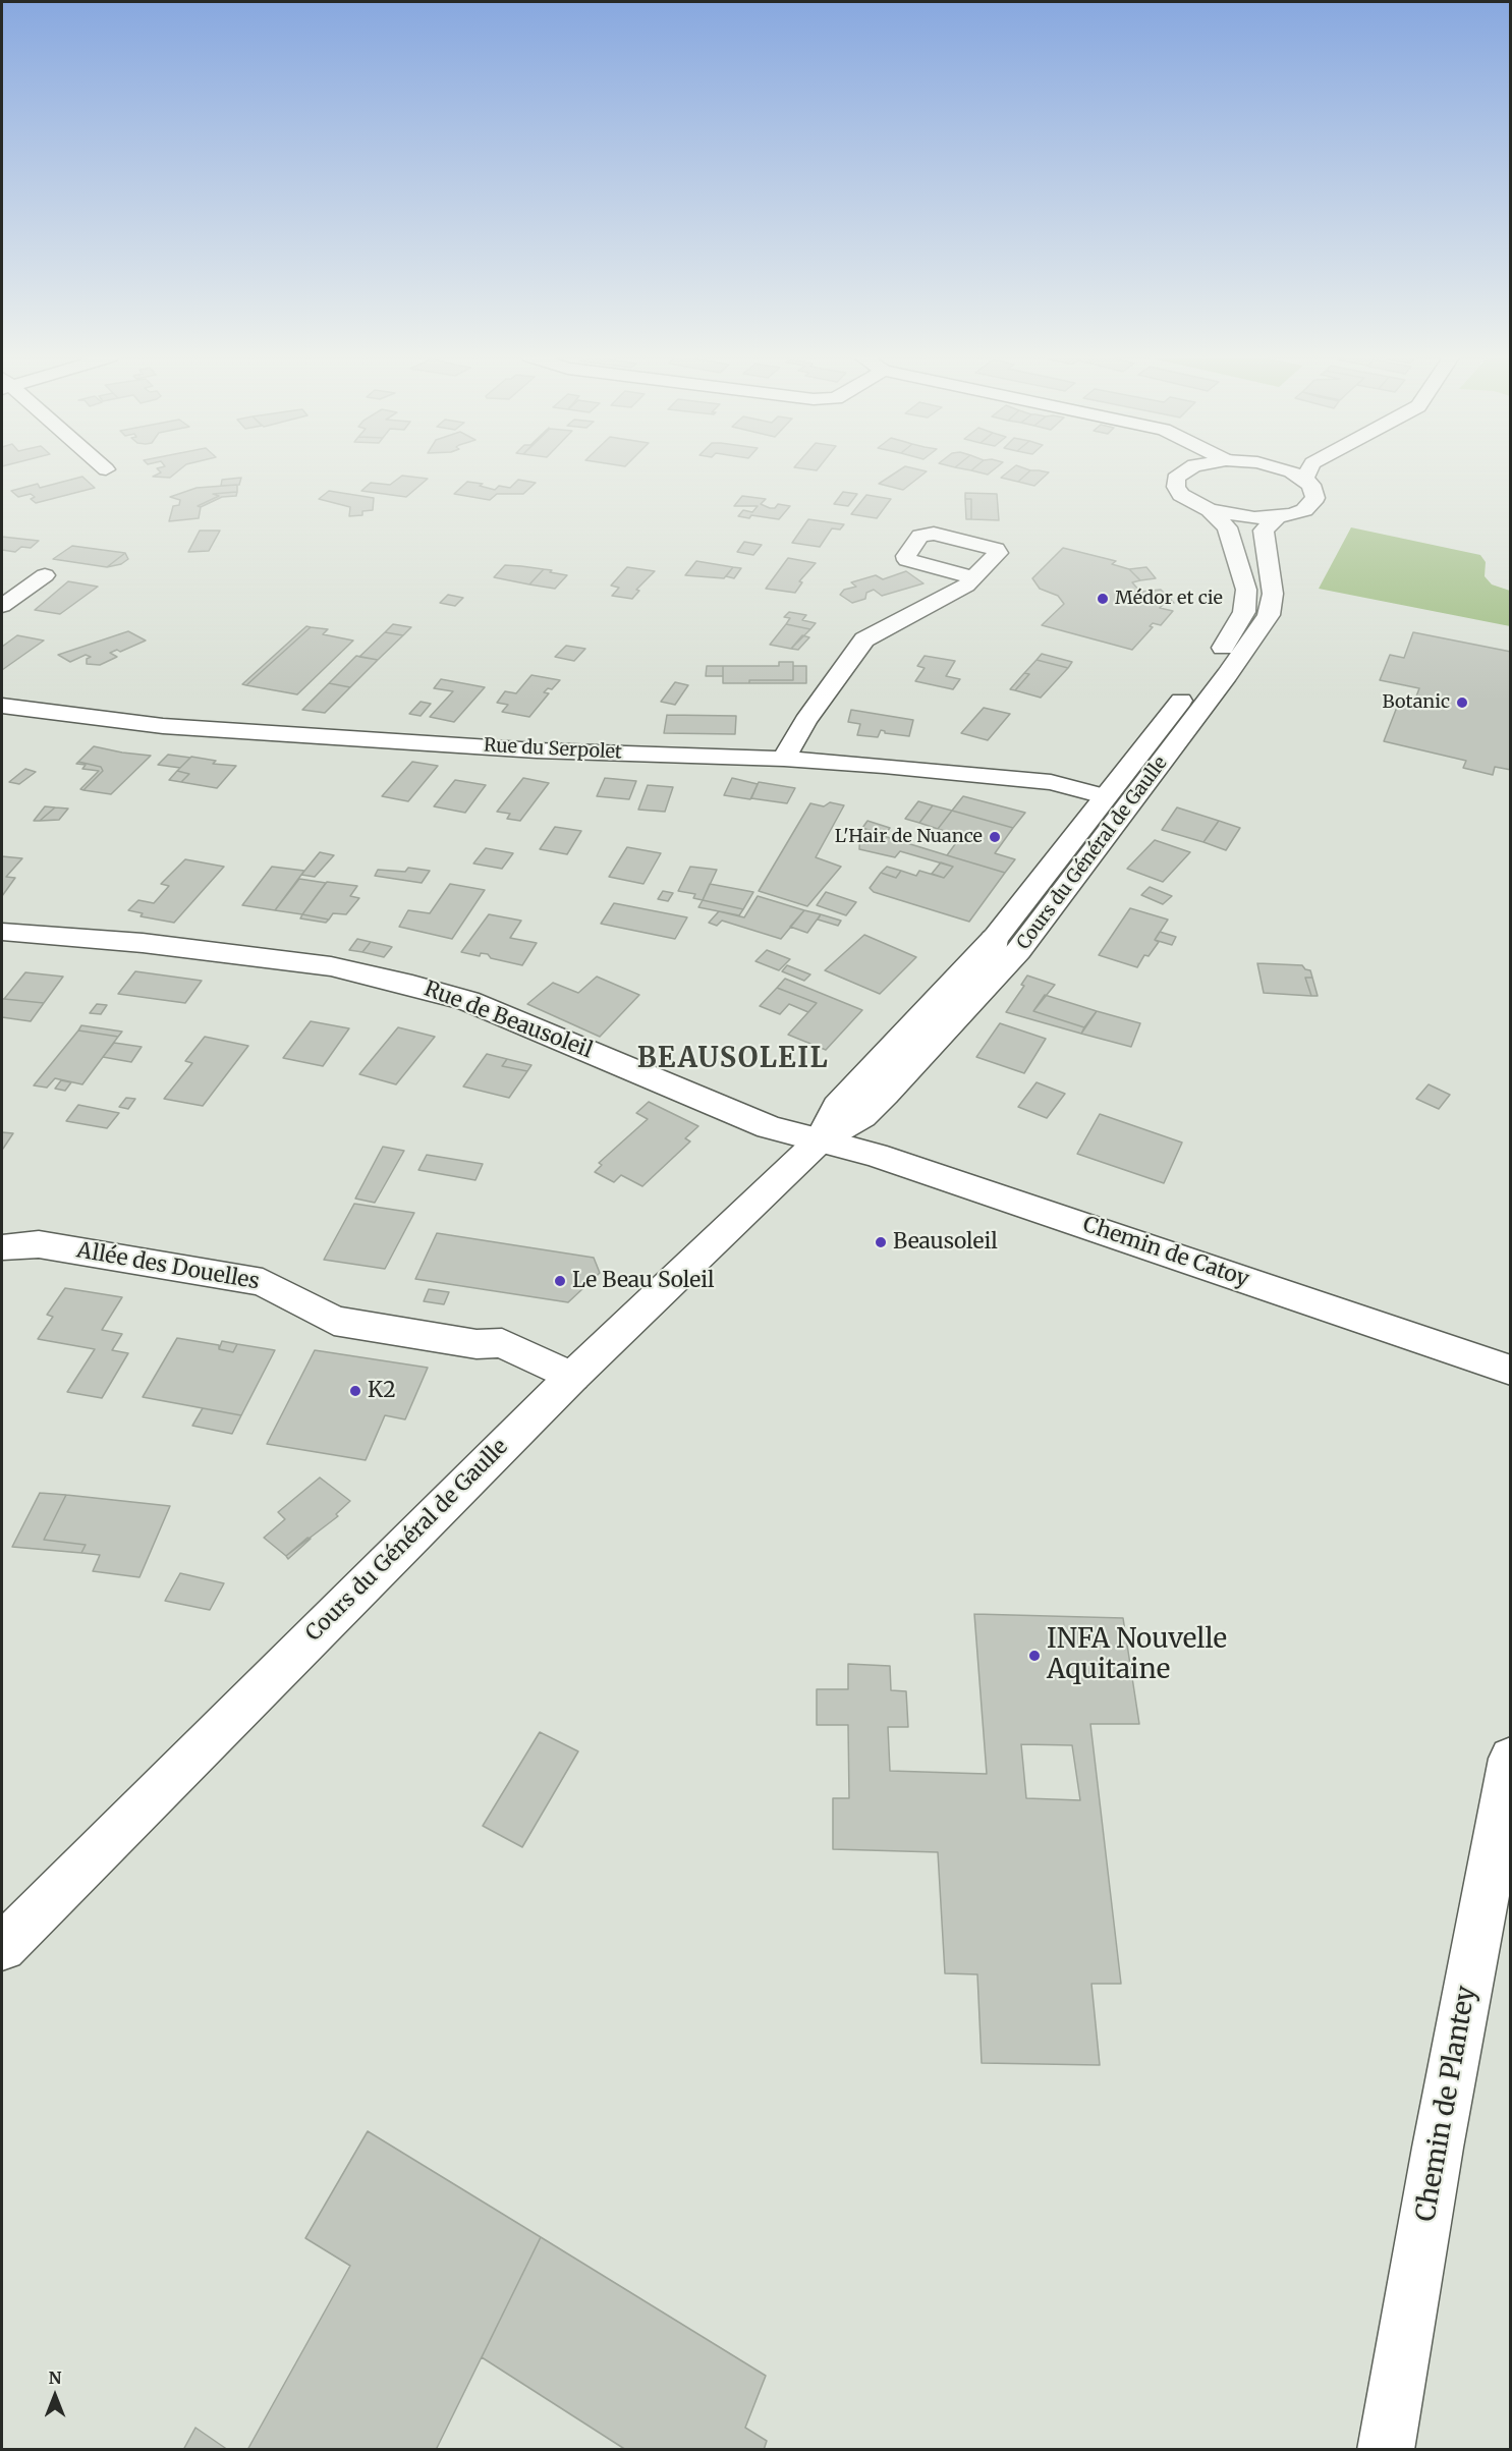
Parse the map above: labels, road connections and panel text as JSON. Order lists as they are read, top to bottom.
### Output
{
  "streets": {
    "street": [
      "Rue du Serpolet",
      "Cours du Général de Gaulle",
      "Rue de Beausoleil",
      "Chemin de Catoy",
      "Allée des Douelles",
      "Chemin de Plantey"
    ]
  },
  "crossings": [
    ["Rue du Serpolet", "Cours du Général de Gaulle"],
    ["Cours du Général de Gaulle", "Rue de Beausoleil"],
    ["Cours du Général de Gaulle", "Chemin de Catoy"],
    ["Cours du Général de Gaulle", "Allée des Douelles"],
    ["Rue de Beausoleil", "Chemin de Catoy"]
  ],
  "districts": ["BEAUSOLEIL"],
  "places": [
    "Médor et cie",
    "Botanic",
    "L'Hair de Nuance",
    "Beausoleil",
    "Le Beau Soleil",
    "K2",
    "INFA Nouvelle Aquitaine"
  ],
  "north": "top"
}
